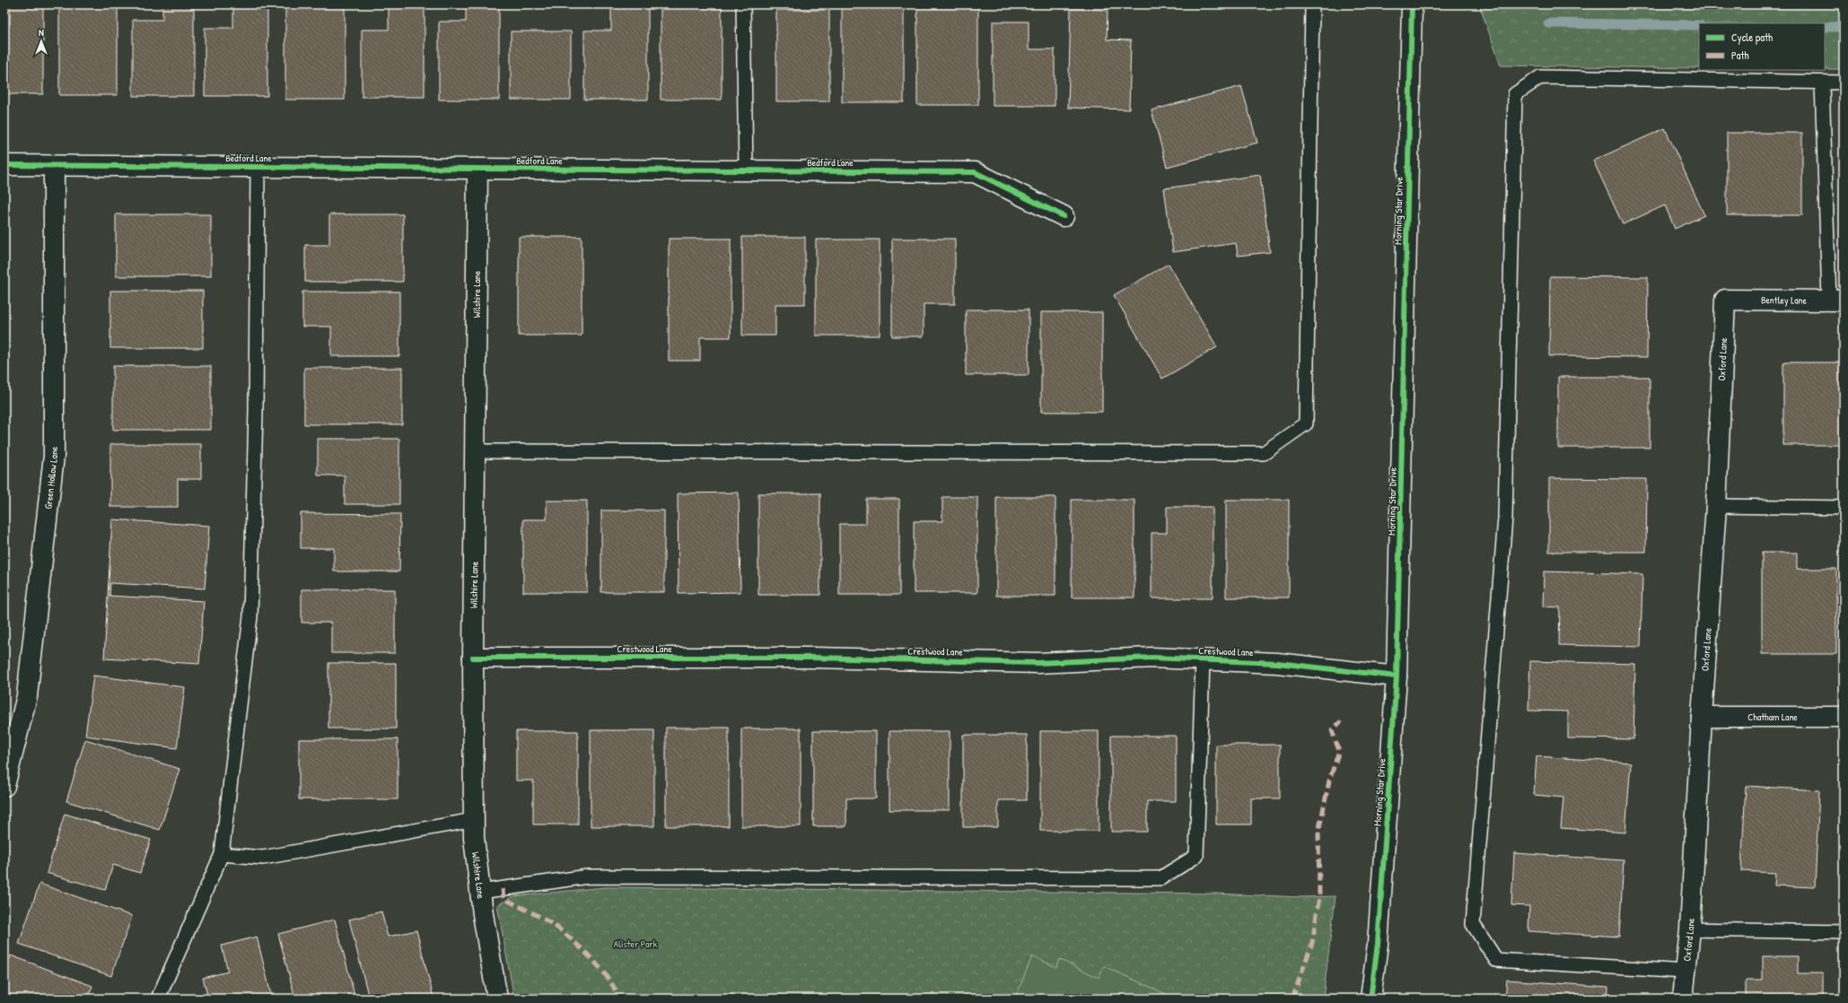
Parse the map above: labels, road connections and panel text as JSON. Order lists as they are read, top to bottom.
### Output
{
  "streets": {
    "street": [
      "Bedford Lane",
      "Morning Star Drive",
      "Wilshire Lane",
      "Bentley Lane",
      "Oxford Lane",
      "Green Hollow Lane",
      "Crestwood Lane",
      "Chatham Lane"
    ]
  },
  "crossings": [
    ["Bedford Lane", "Wilshire Lane"],
    ["Bedford Lane", "Green Hollow Lane"],
    ["Morning Star Drive", "Crestwood Lane"],
    ["Wilshire Lane", "Crestwood Lane"],
    ["Bentley Lane", "Oxford Lane"],
    ["Oxford Lane", "Chatham Lane"]
  ],
  "parks": ["Alister Park"],
  "legend": ["Cycle path", "Path"],
  "north": "top"
}
